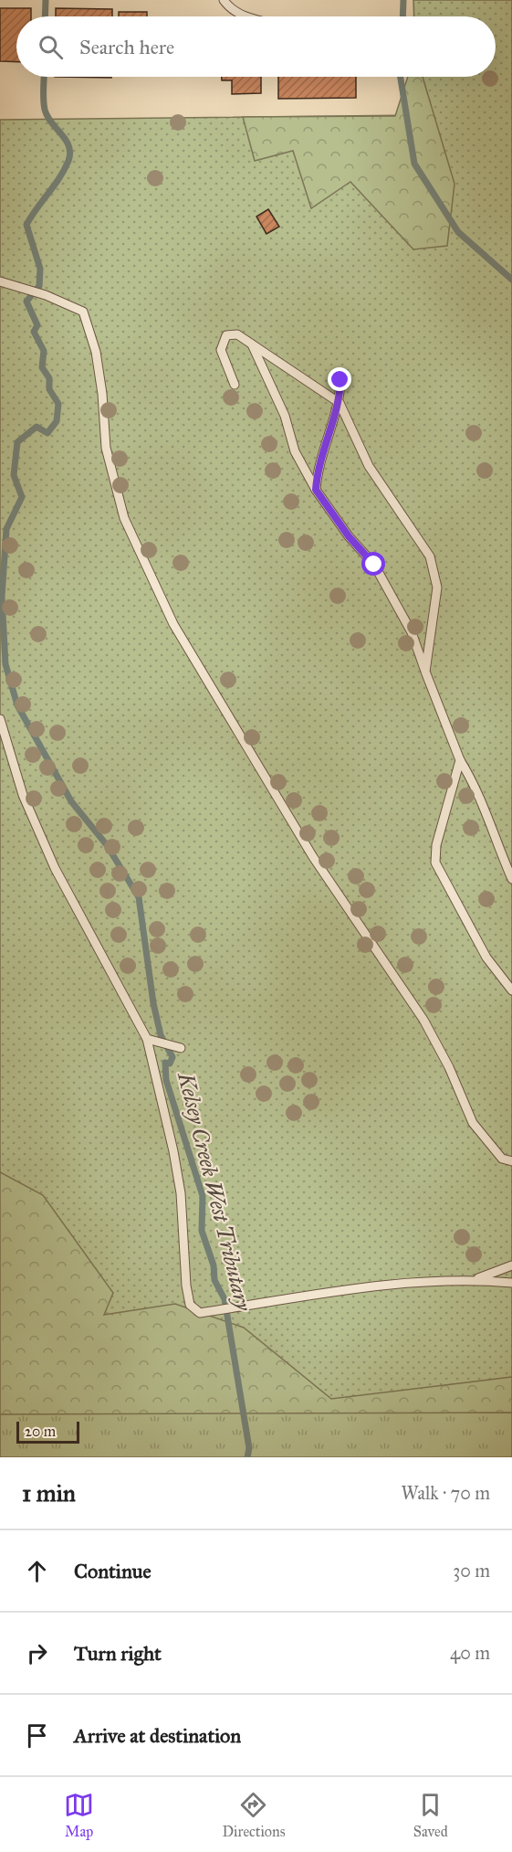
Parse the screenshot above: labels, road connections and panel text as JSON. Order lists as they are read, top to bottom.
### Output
{
  "water": ["Kelsey Creek West Tributary"],
  "scale_bar": "20 m",
  "page": {
    "search": "Search here",
    "scale": "20 m",
    "heading": ["1 min", "Walk · 70 m"],
    "list": [
      ["Continue", "30 m"],
      ["Turn right", "40 m"],
      "Arrive at destination"
    ],
    "nav": ["Map", "Directions", "Saved"]
  }
}
